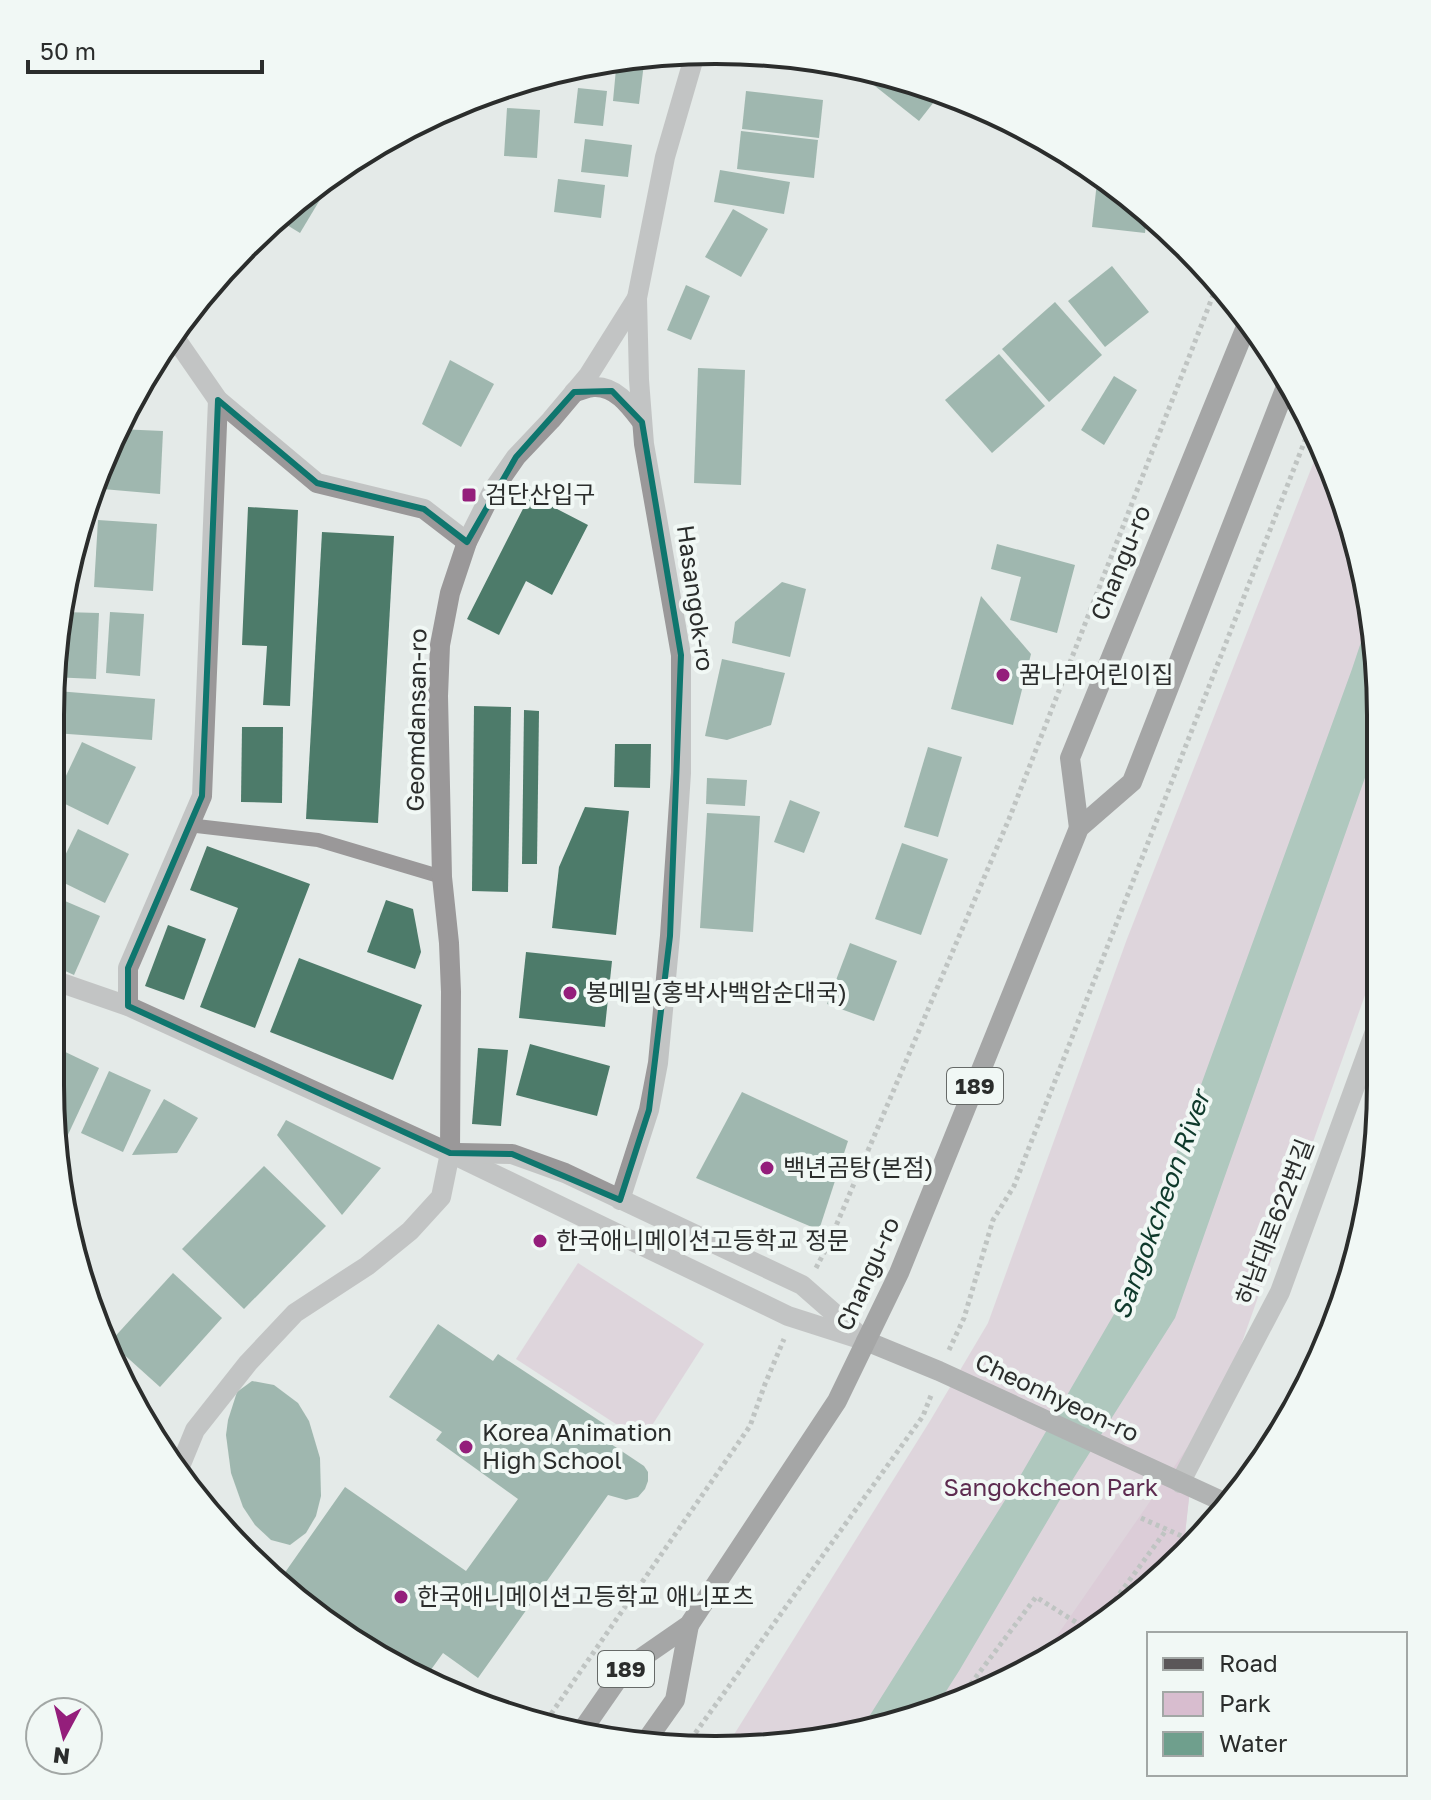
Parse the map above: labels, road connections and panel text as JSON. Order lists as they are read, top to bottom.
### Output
{
  "streets": {
    "main road": ["Changu-ro", "189", "Cheonhyeon-ro"],
    "street": ["Hasangok-ro", "Geomdansan-ro", "하남대로622번길"]
  },
  "crossings": [
    ["Changu-ro", "Cheonhyeon-ro"],
    ["Hasangok-ro", "Geomdansan-ro"],
    ["하남대로622번길", "Cheonhyeon-ro"]
  ],
  "water": ["Sangokcheon River"],
  "parks": ["Sangokcheon Park"],
  "places": {
    "transit": ["검단산입구"],
    "other": [
      "꿈나라어린이집",
      "봉메밀(홍박사백암순대국)",
      "백년곰탕(본점)",
      "한국애니메이션고등학교 정문",
      "Korea Animation High School",
      "한국애니메이션고등학교 애니포츠"
    ]
  },
  "legend": ["Road", "Park", "Water"],
  "scale_bar": "50 m",
  "north": "bottom"
}
